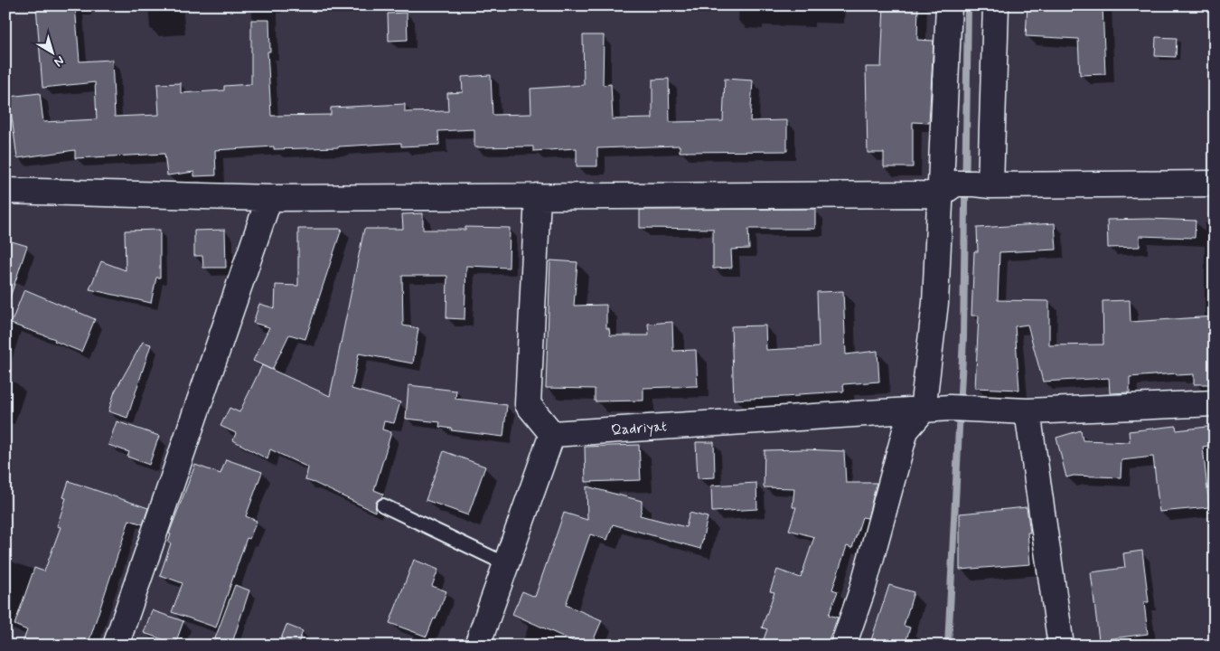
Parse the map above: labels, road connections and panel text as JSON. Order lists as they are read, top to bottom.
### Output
{
  "streets": {
    "street": ["Qadriyat"]
  },
  "north": "bottom right"
}
